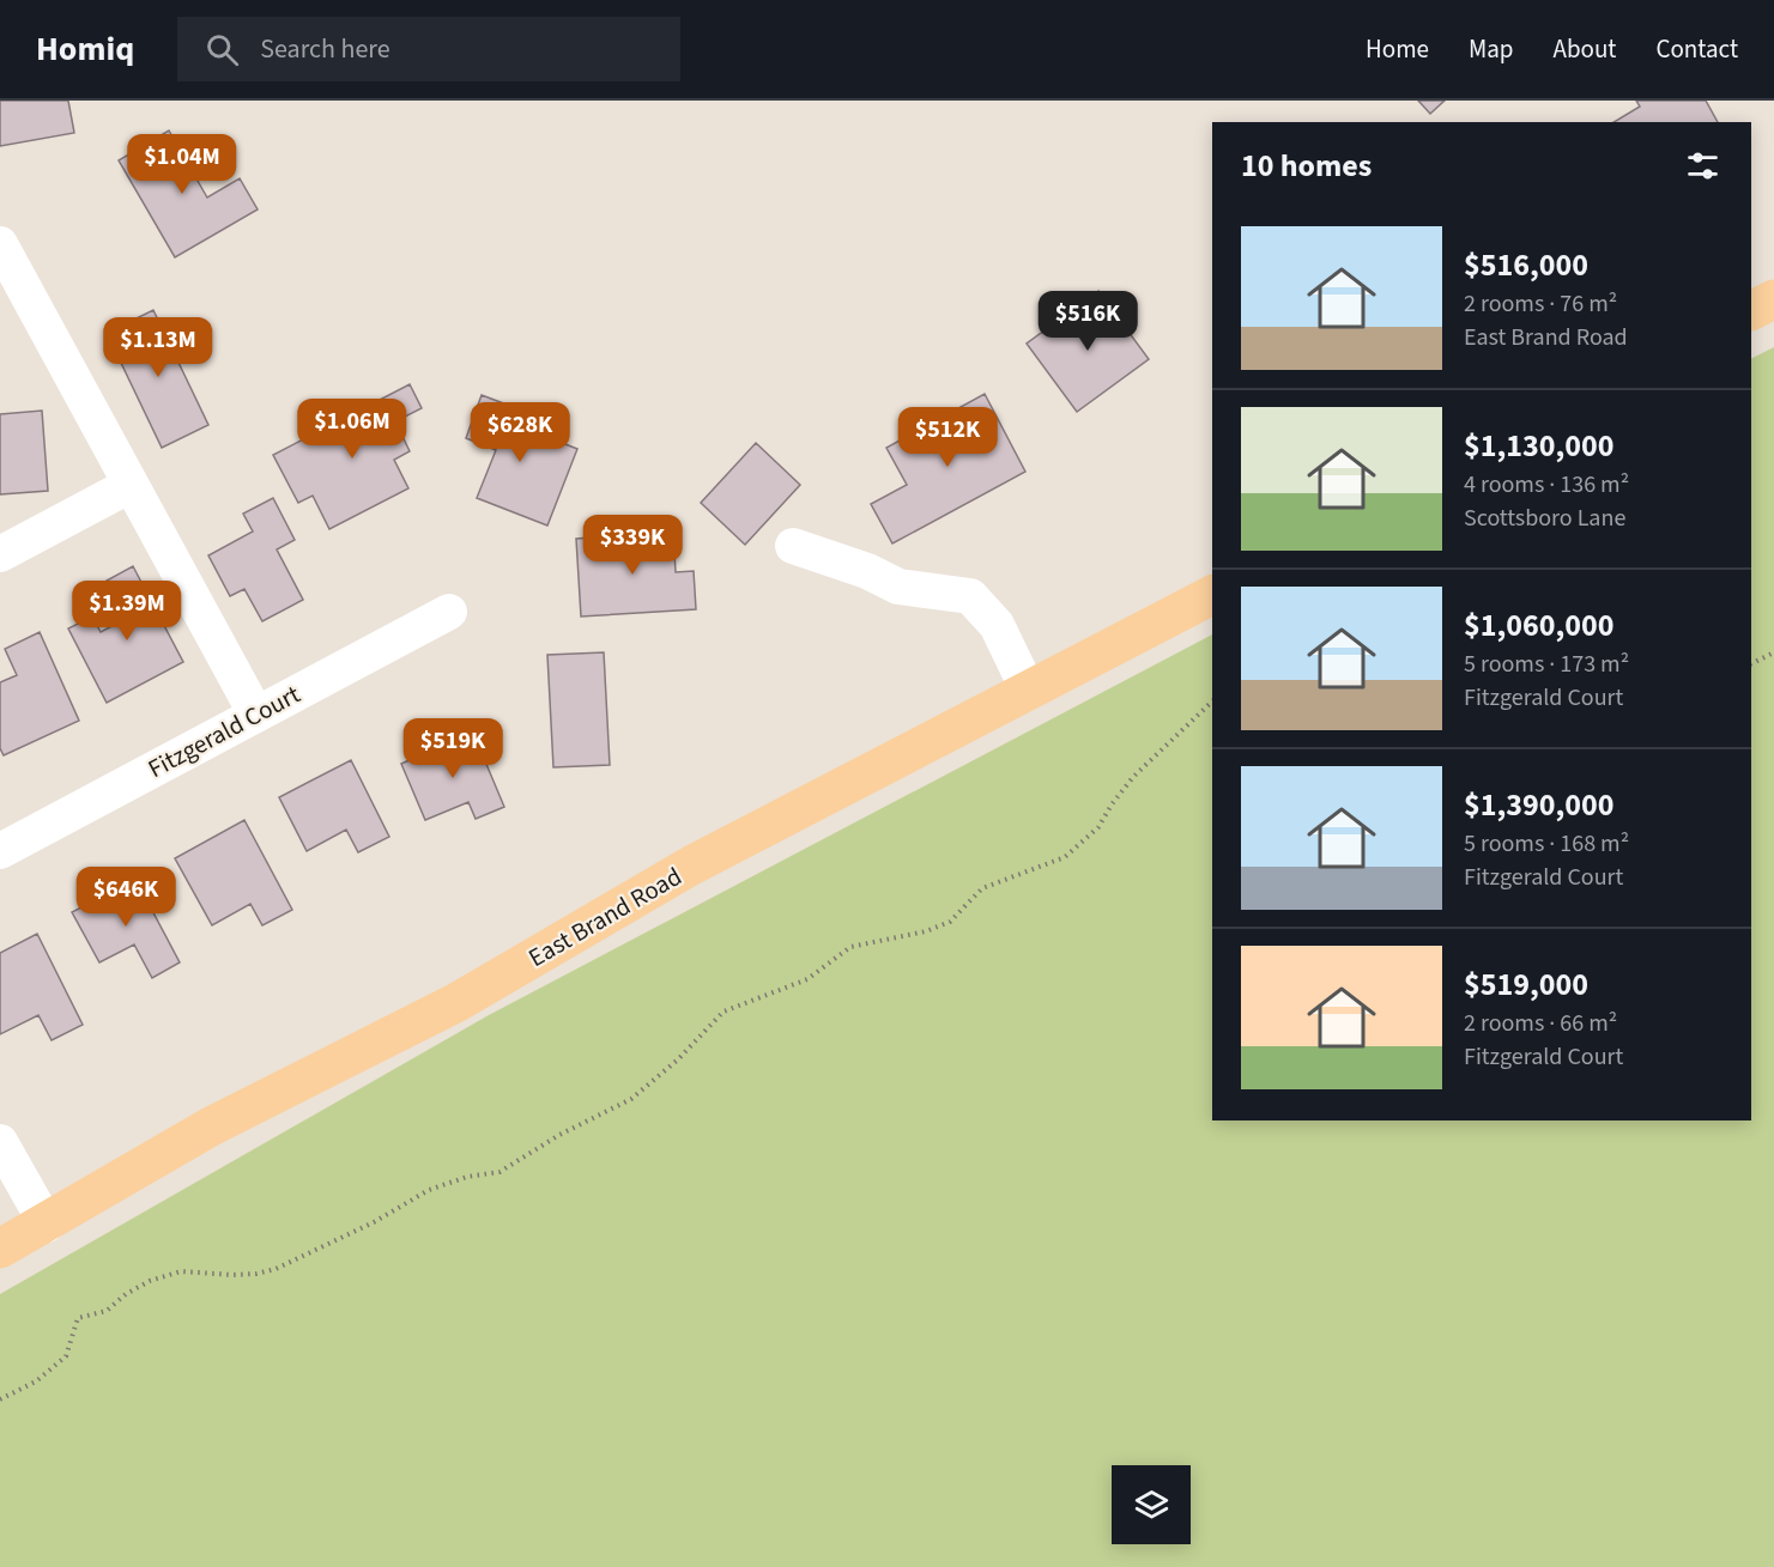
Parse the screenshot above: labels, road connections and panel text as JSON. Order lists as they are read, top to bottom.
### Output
{
  "streets": {
    "main road": ["East Brand Road"],
    "street": ["Fitzgerald Court"]
  },
  "page": {
    "header": "Homiq",
    "search": "Search here",
    "nav": [
      "Home",
      "Map",
      "About",
      "Contact"
    ],
    "heading": "10 homes",
    "price": [
      "$1.04M",
      "$516K",
      "$1.13M",
      "$1.06M",
      "$628K",
      "$512K",
      "$339K",
      "$1.39M",
      "$519K",
      "$646K"
    ],
    "list": [
      {
        "name": "$516,000",
        "note": "2 rooms · 76 m² · East Brand Road"
      },
      {
        "name": "$1,130,000",
        "note": "4 rooms · 136 m² · Scottsboro Lane"
      },
      {
        "name": "$1,060,000",
        "note": "5 rooms · 173 m² · Fitzgerald Court"
      },
      {
        "name": "$1,390,000",
        "note": "5 rooms · 168 m² · Fitzgerald Court"
      },
      {
        "name": "$519,000",
        "note": "2 rooms · 66 m² · Fitzgerald Court"
      }
    ]
  }
}
